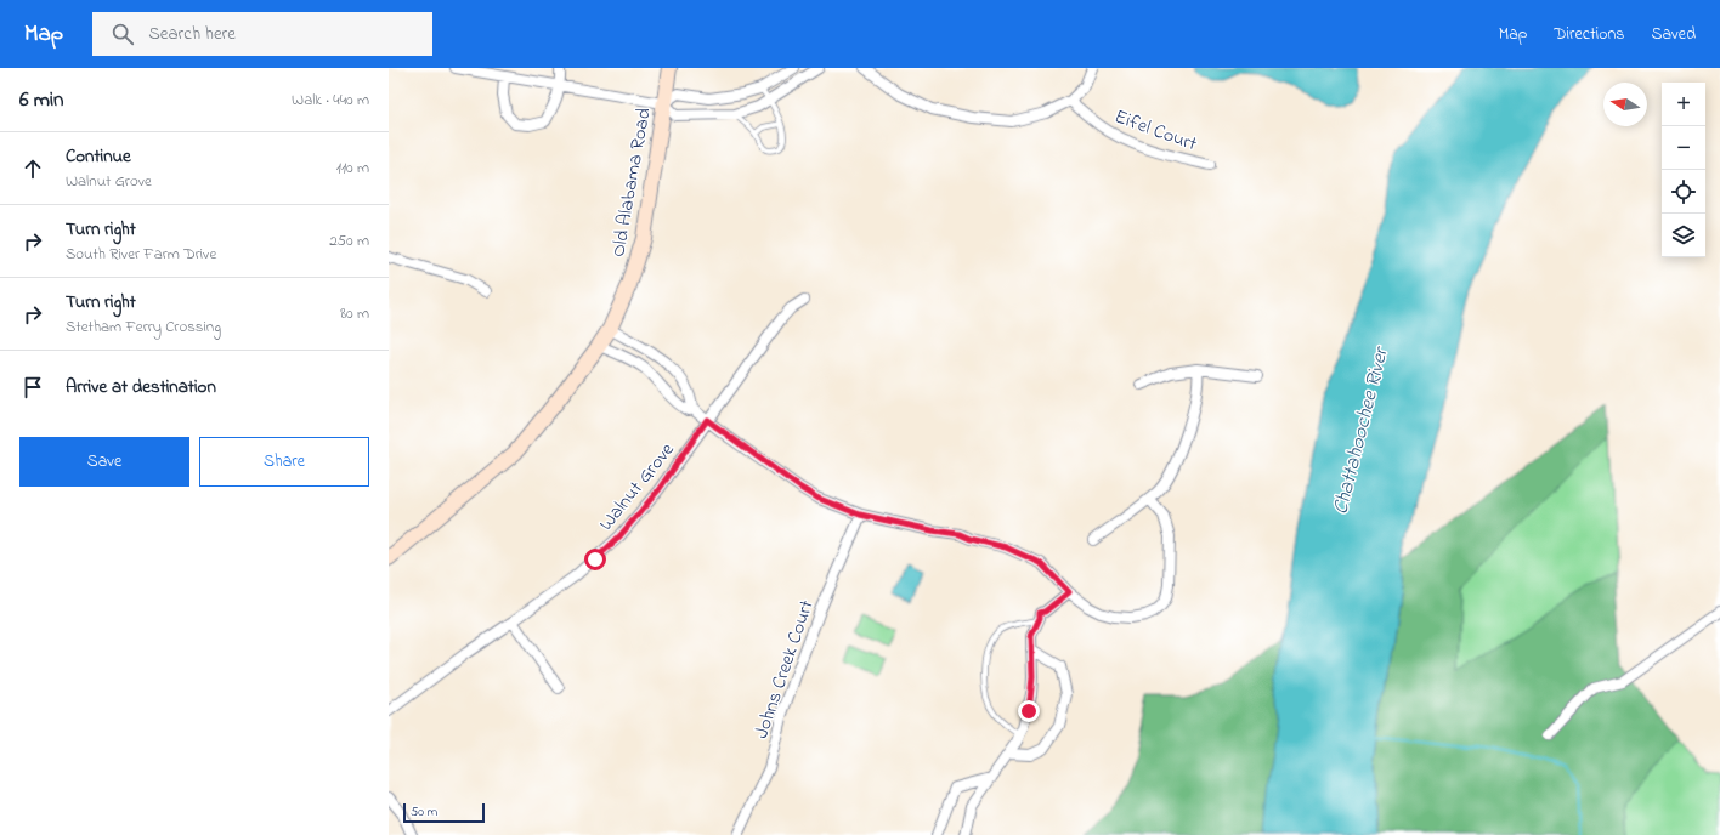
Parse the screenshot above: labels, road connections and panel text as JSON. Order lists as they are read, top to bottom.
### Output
{
  "streets": {
    "main road": ["Old Alabama Road"],
    "street": ["Eifel Court", "Walnut Grove", "Johns Creek Court"]
  },
  "water": ["Chattahoochee River"],
  "scale_bar": "50 m",
  "north": "left",
  "page": {
    "header": "Map",
    "search": "Search here",
    "nav": ["Map", "Directions", "Saved"],
    "heading": ["6 min", "Walk · 440 m"],
    "map_buttons": ["+", "−"],
    "list": [
      ["Continue", "Walnut Grove", "110 m"],
      ["Turn right", "South River Farm Drive", "250 m"],
      ["Turn right", "Stetham Ferry Crossing", "80 m"],
      "Arrive at destination"
    ],
    "buttons": ["Save", "Share"],
    "scale": "50 m"
  }
}
